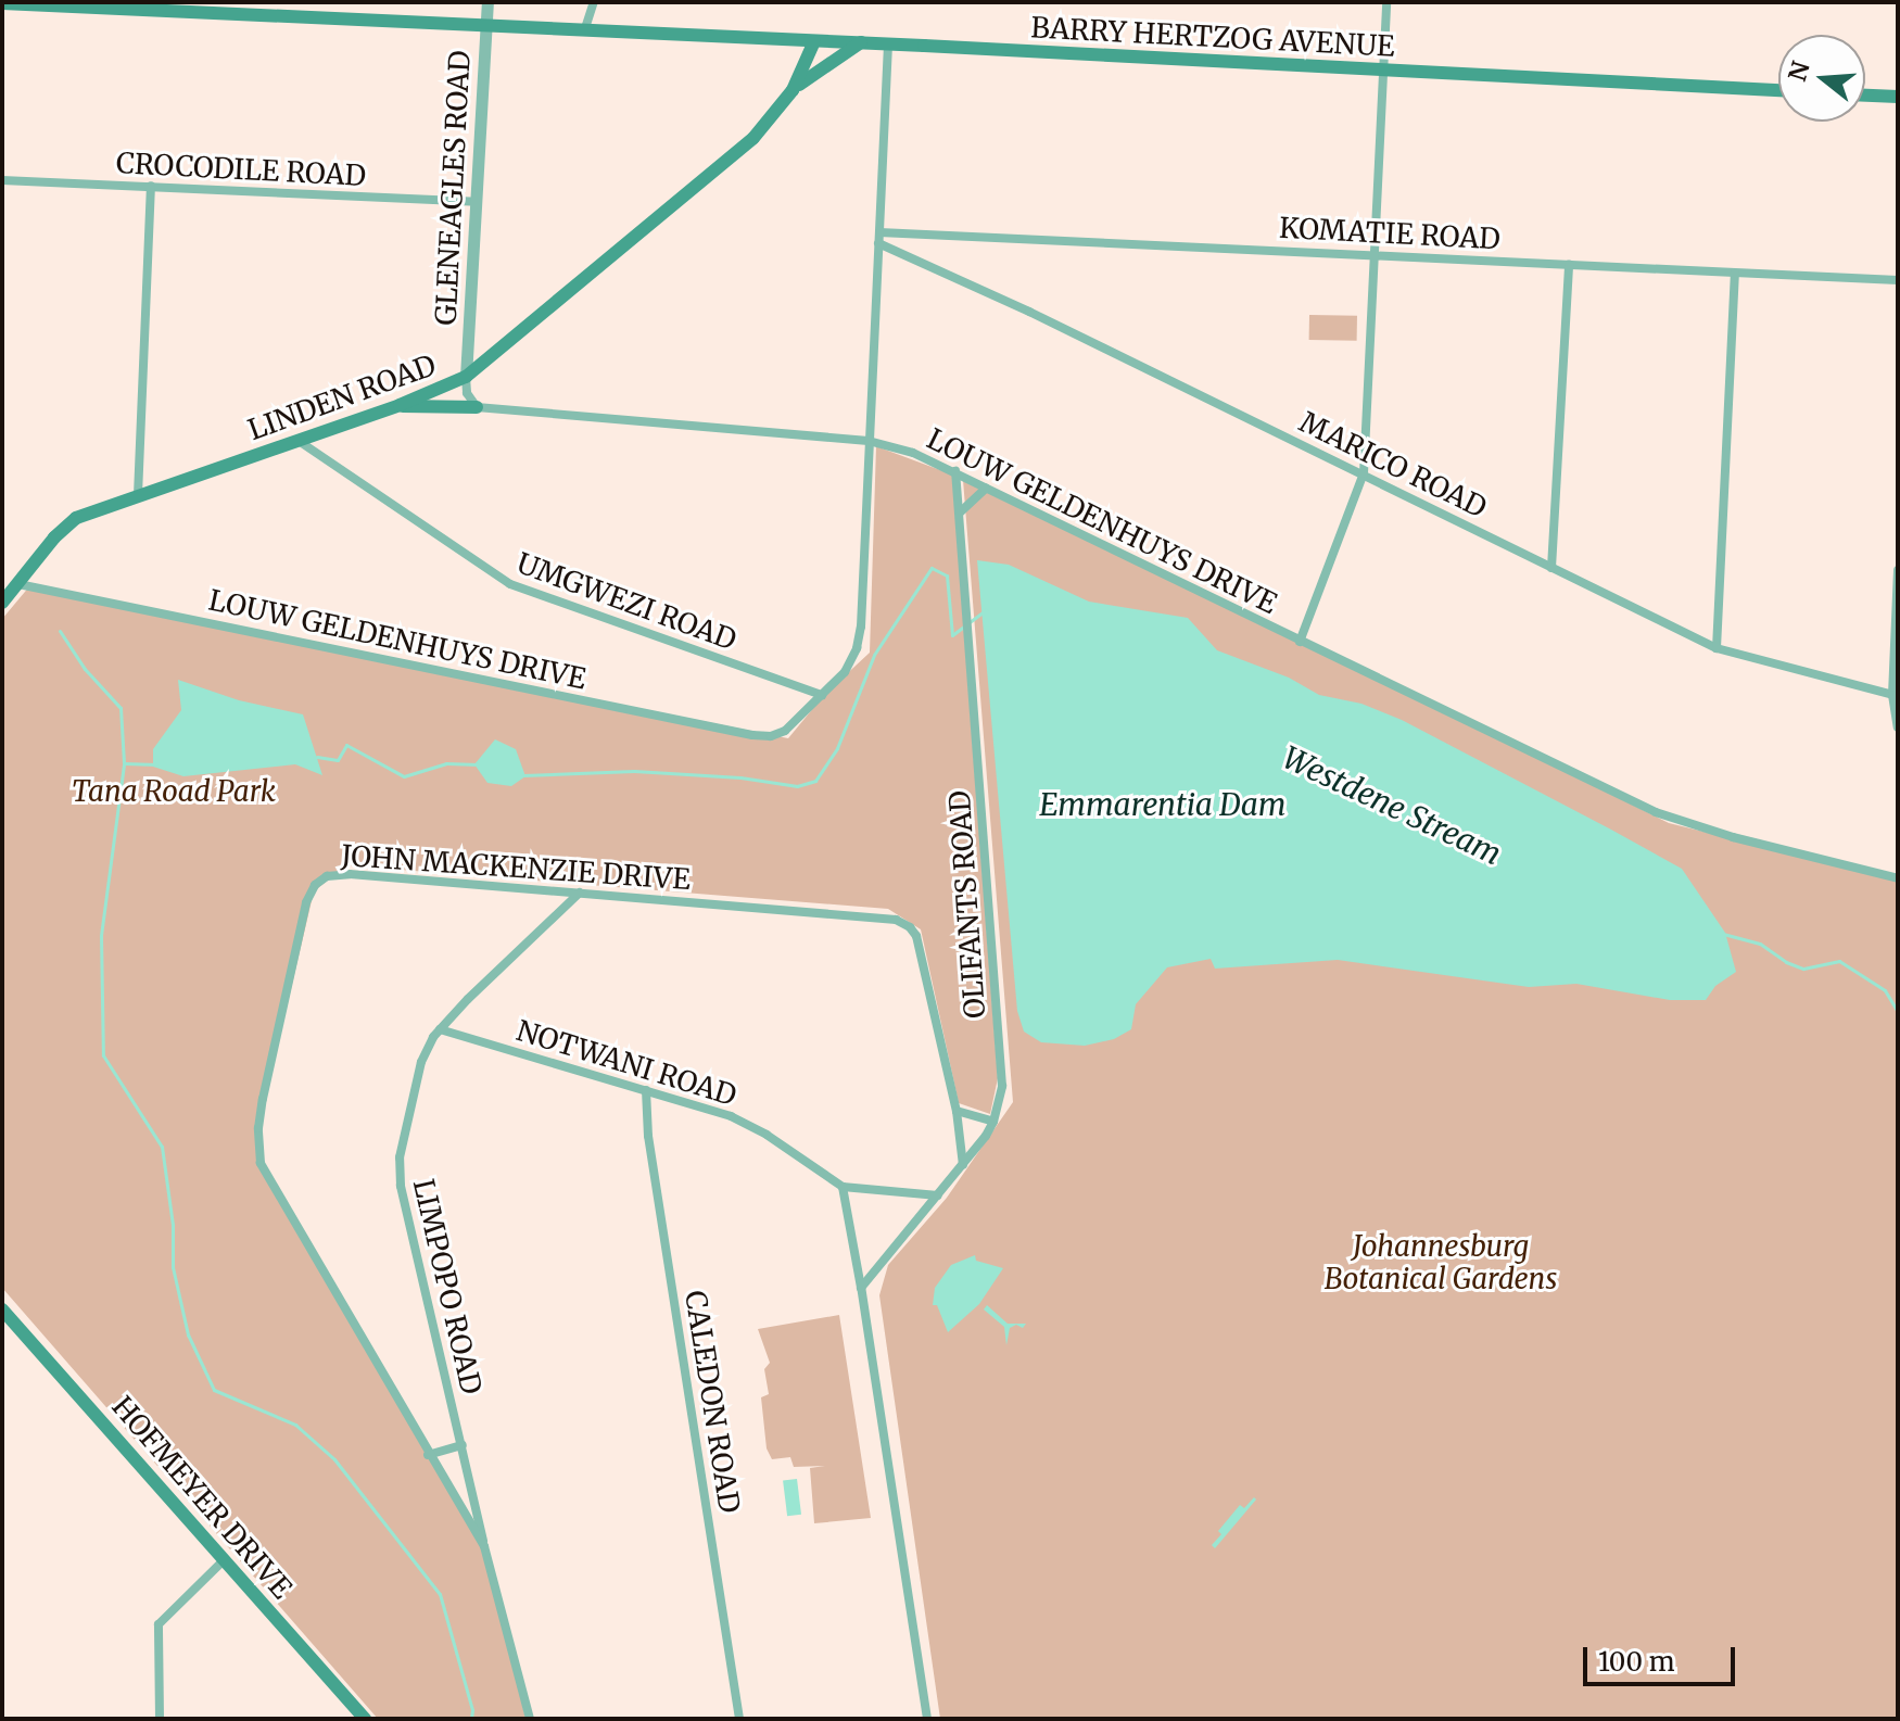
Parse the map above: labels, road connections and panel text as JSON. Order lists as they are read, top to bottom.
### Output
{
  "streets": {
    "main road": ["BARRY HERTZOG AVENUE", "LINDEN ROAD", "HOFMEYER DRIVE"],
    "street": [
      "CROCODILE ROAD",
      "GLENEAGLES ROAD",
      "KOMATIE ROAD",
      "MARICO ROAD",
      "LOUW GELDENHUYS DRIVE",
      "UMGWEZI ROAD",
      "JOHN MACKENZIE DRIVE",
      "OLIFANTS ROAD",
      "NOTWANI ROAD",
      "LIMPOPO ROAD",
      "CALEDON ROAD"
    ]
  },
  "crossings": [
    ["BARRY HERTZOG AVENUE", "GLENEAGLES ROAD"],
    ["BARRY HERTZOG AVENUE", "LINDEN ROAD"],
    ["CROCODILE ROAD", "GLENEAGLES ROAD"],
    ["GLENEAGLES ROAD", "LINDEN ROAD"],
    ["LINDEN ROAD", "LOUW GELDENHUYS DRIVE"],
    ["LINDEN ROAD", "UMGWEZI ROAD"],
    ["LOUW GELDENHUYS DRIVE", "UMGWEZI ROAD"],
    ["LOUW GELDENHUYS DRIVE", "OLIFANTS ROAD"],
    ["JOHN MACKENZIE DRIVE", "OLIFANTS ROAD"],
    ["JOHN MACKENZIE DRIVE", "LIMPOPO ROAD"],
    ["OLIFANTS ROAD", "NOTWANI ROAD"],
    ["NOTWANI ROAD", "LIMPOPO ROAD"],
    ["NOTWANI ROAD", "CALEDON ROAD"]
  ],
  "water": ["Emmarentia Dam", "Westdene Stream"],
  "parks": ["Tana Road Park", "Johannesburg Botanical Gardens"],
  "scale_bar": "100 m",
  "north": "left"
}
